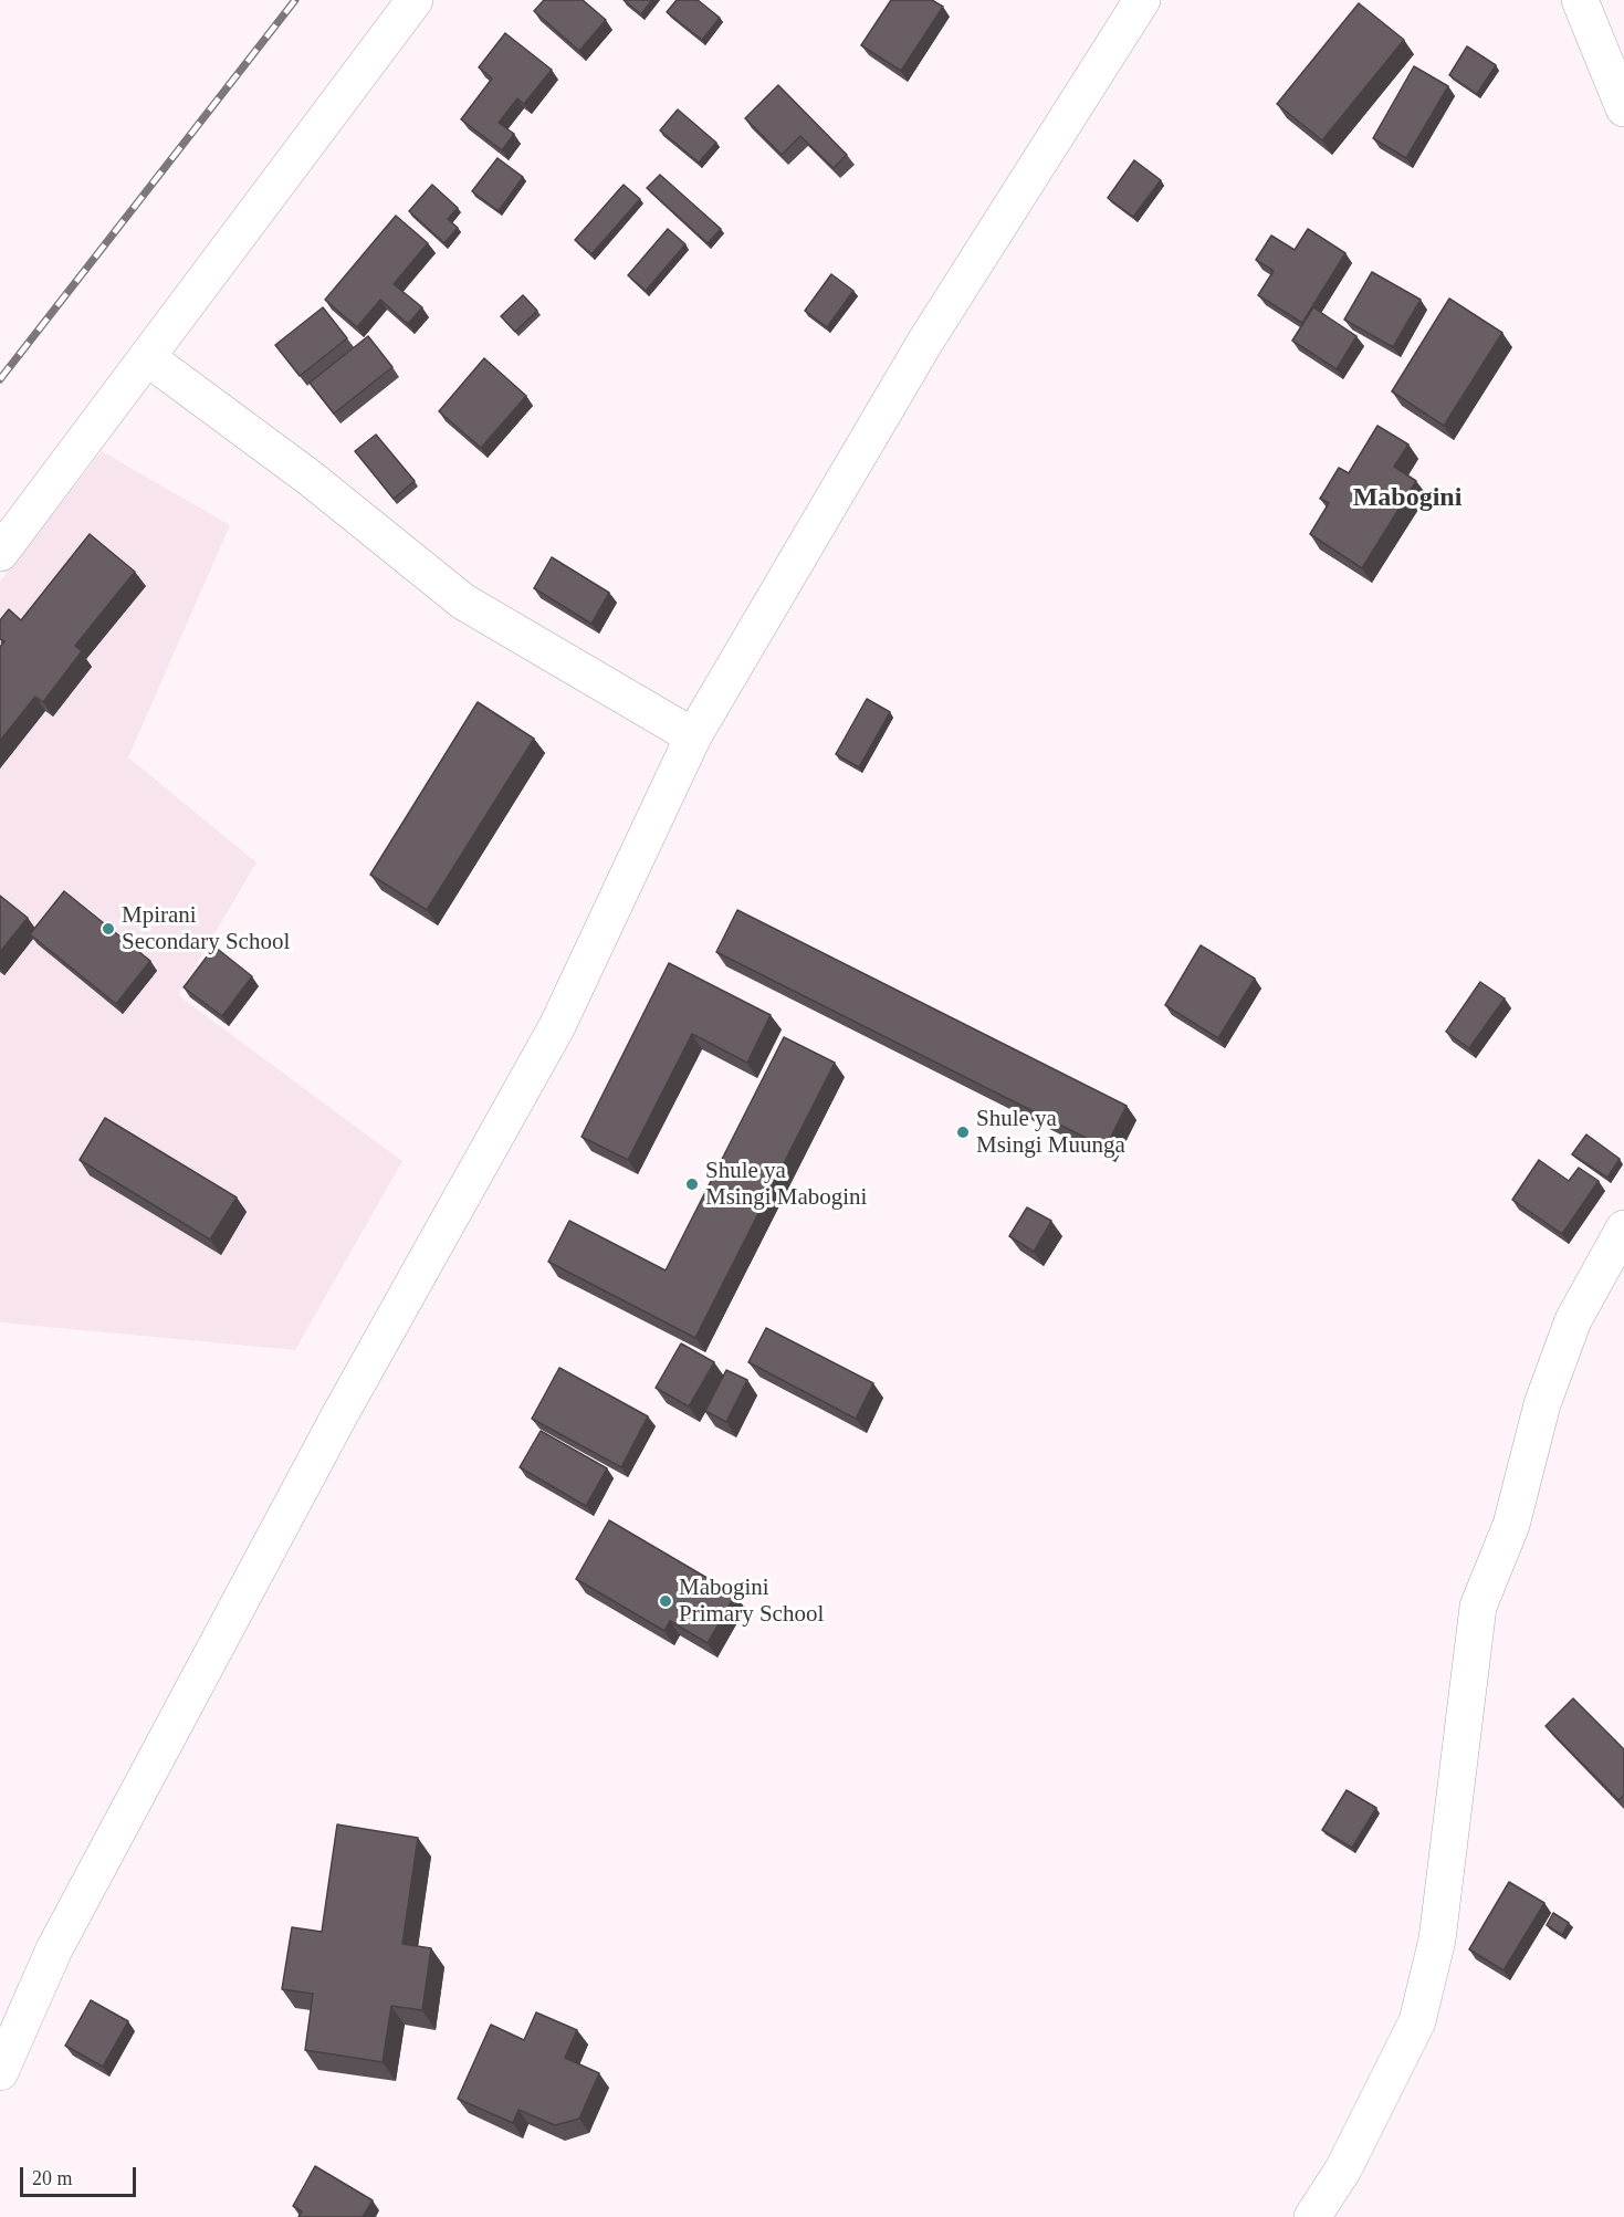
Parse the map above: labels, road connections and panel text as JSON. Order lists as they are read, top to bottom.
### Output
{
  "districts": ["Mabogini"],
  "places": [
    "Mpirani Secondary School",
    "Shule ya Msingi Muunga",
    "Shule ya Msingi Mabogini",
    "Mabogini Primary School"
  ],
  "scale_bar": "20 m"
}
